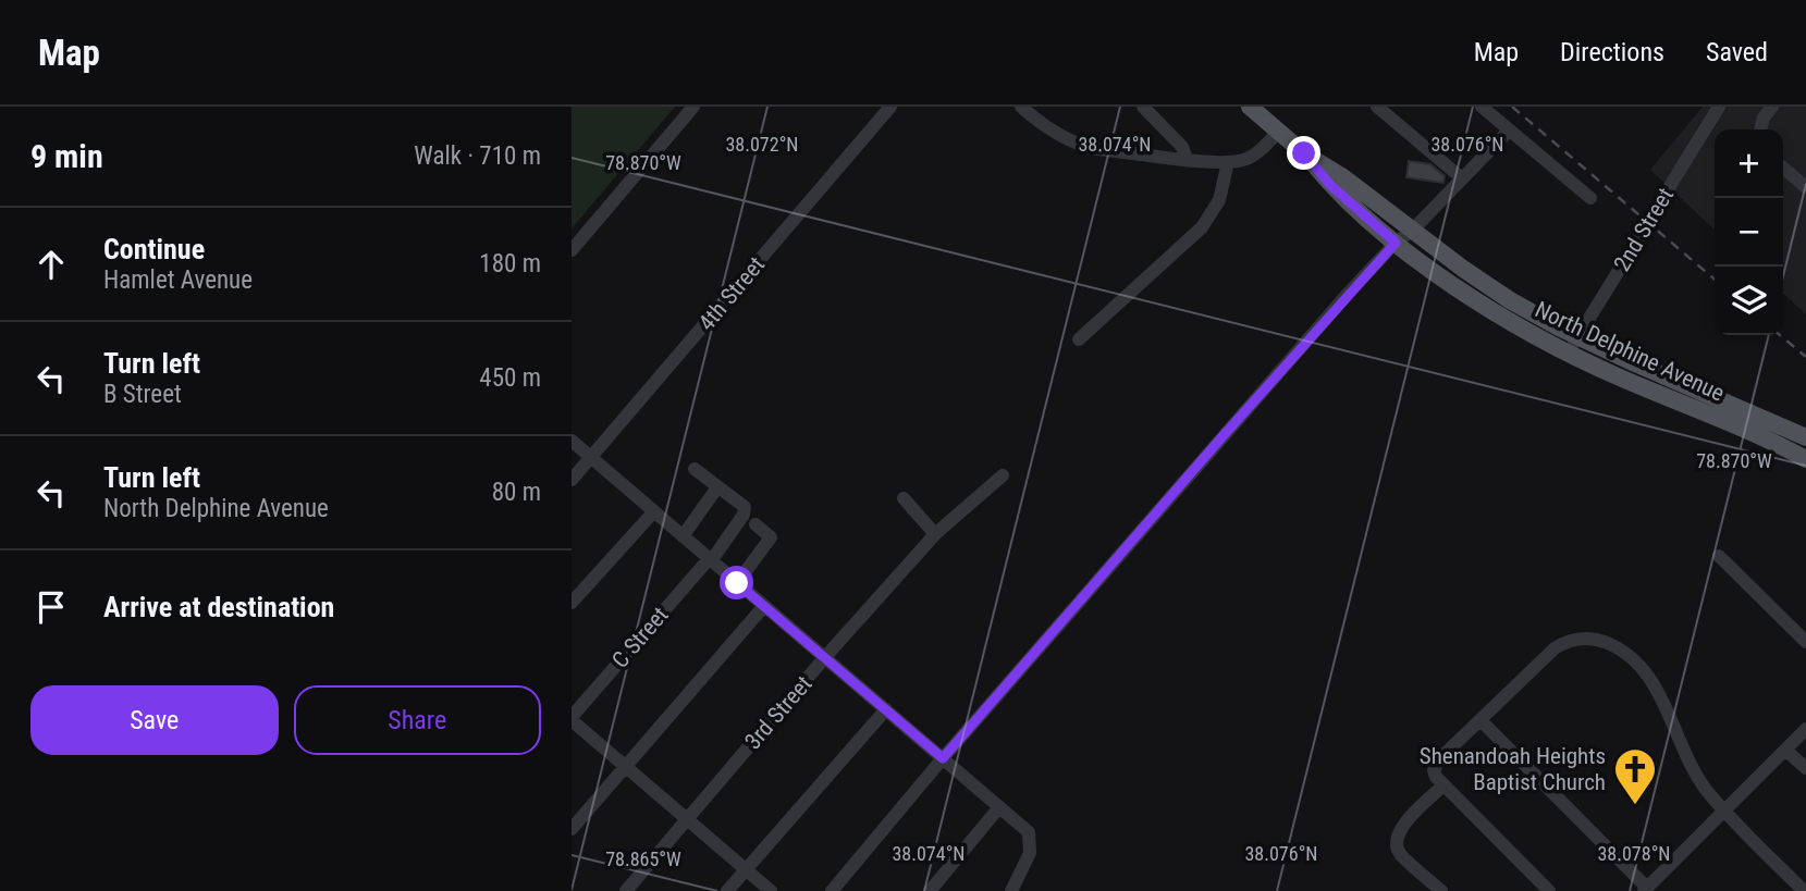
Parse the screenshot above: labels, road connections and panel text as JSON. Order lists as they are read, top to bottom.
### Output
{
  "streets": {
    "main road": ["North Delphine Avenue"],
    "street": [
      "2nd Street",
      "4th Street",
      "C Street",
      "3rd Street"
    ]
  },
  "crossings": [
    ["2nd Street", "North Delphine Avenue"]
  ],
  "places": {
    "church": ["Shenandoah Heights Baptist Church"]
  },
  "page": {
    "header": "Map",
    "nav": ["Map", "Directions", "Saved"],
    "heading": ["9 min", "Walk · 710 m"],
    "map_buttons": ["+", "−"],
    "list": [
      ["Continue", "Hamlet Avenue", "180 m"],
      ["Turn left", "B Street", "450 m"],
      ["Turn left", "North Delphine Avenue", "80 m"],
      "Arrive at destination"
    ],
    "buttons": ["Save", "Share"]
  },
  "coordinates": [
    "38.072°N",
    "38.074°N",
    "38.076°N",
    "78.870°W",
    "38.078°N",
    "78.865°W"
  ]
}
